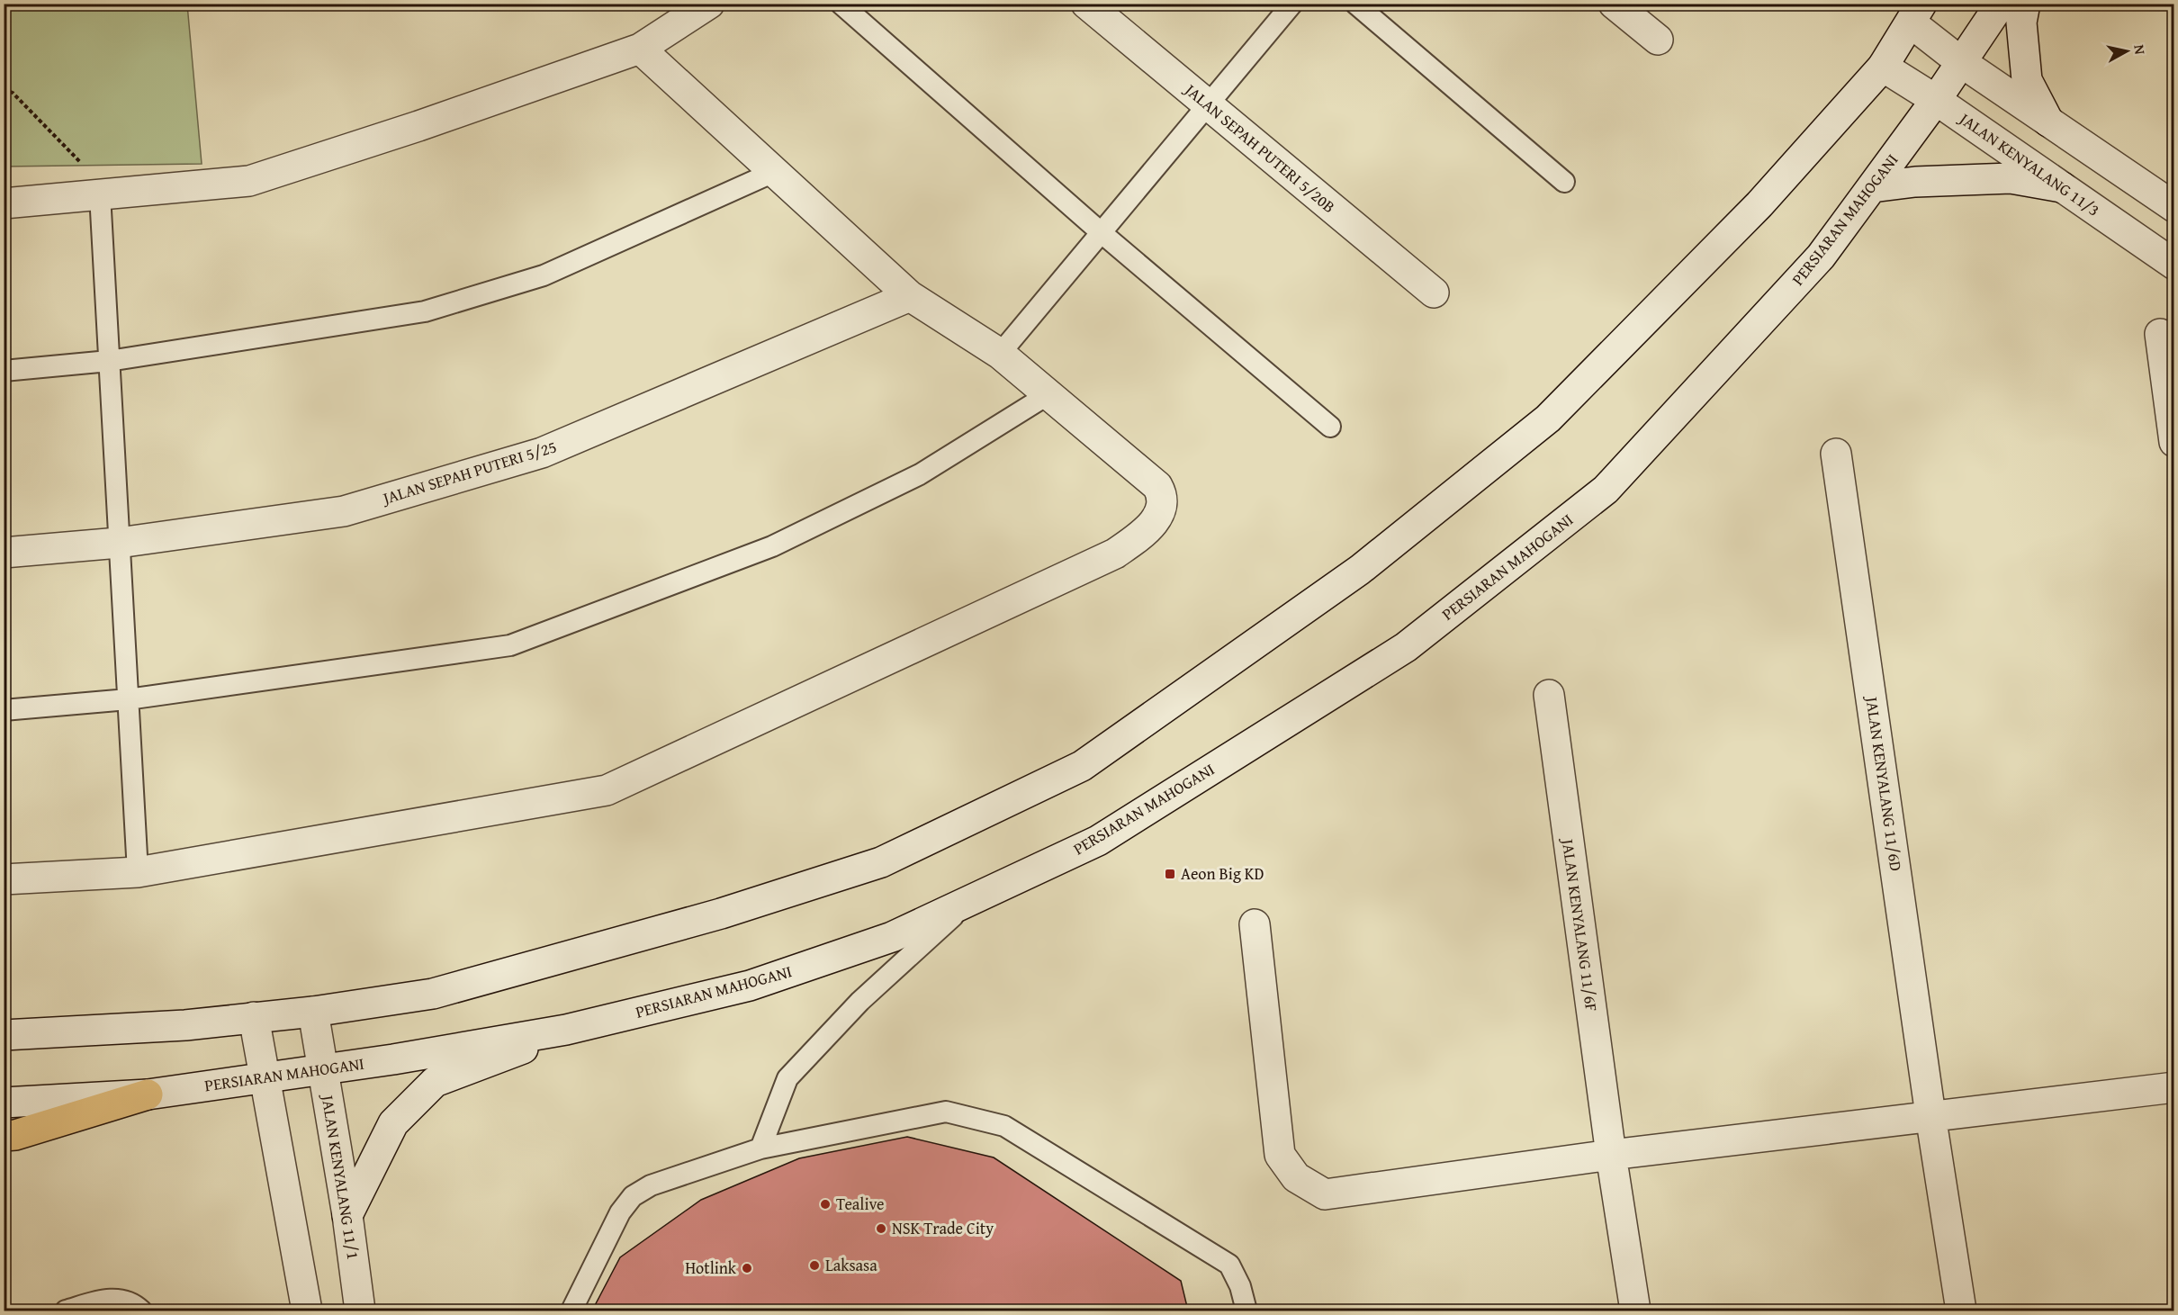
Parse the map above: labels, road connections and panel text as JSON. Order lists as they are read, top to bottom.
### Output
{
  "streets": {
    "street": [
      "JALAN SEPAH PUTERI 5/20B",
      "JALAN KENYALANG 11/3",
      "PERSIARAN MAHOGANI",
      "JALAN SEPAH PUTERI 5/25",
      "JALAN KENYALANG 11/6D",
      "JALAN KENYALANG 11/6F",
      "JALAN KENYALANG 11/1"
    ]
  },
  "crossings": [
    ["JALAN KENYALANG 11/3", "PERSIARAN MAHOGANI"],
    ["PERSIARAN MAHOGANI", "JALAN KENYALANG 11/1"]
  ],
  "places": {
    "transit": ["Aeon Big KD"],
    "other": [
      "Tealive",
      "NSK Trade City",
      "Laksasa",
      "Hotlink"
    ]
  },
  "north": "right"
}
